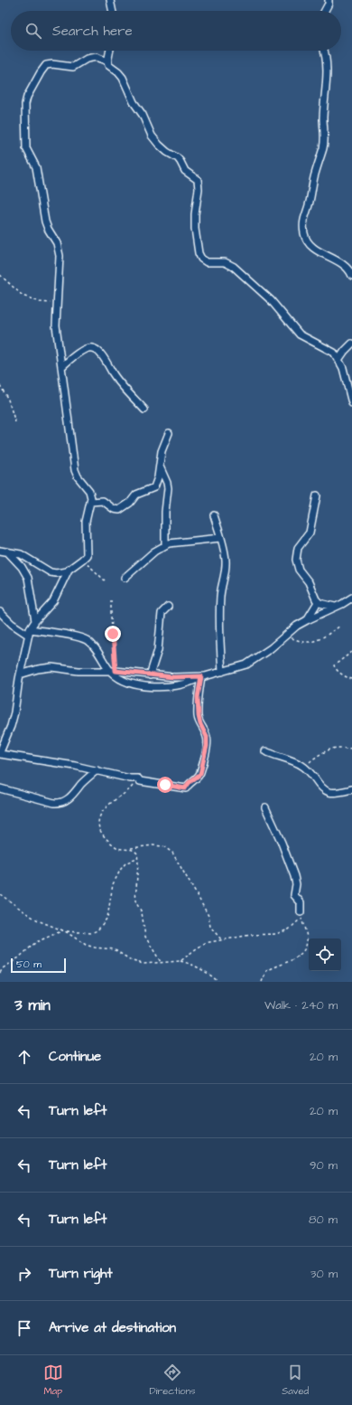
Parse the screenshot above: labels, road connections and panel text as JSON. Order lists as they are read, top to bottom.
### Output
{
  "scale_bar": "50 m",
  "page": {
    "search": "Search here",
    "scale": "50 m",
    "heading": ["3 min", "Walk · 240 m"],
    "list": [
      ["Continue", "20 m"],
      ["Turn left", "20 m"],
      ["Turn left", "90 m"],
      ["Turn left", "80 m"],
      ["Turn right", "30 m"],
      "Arrive at destination"
    ],
    "nav": ["Map", "Directions", "Saved"]
  }
}
